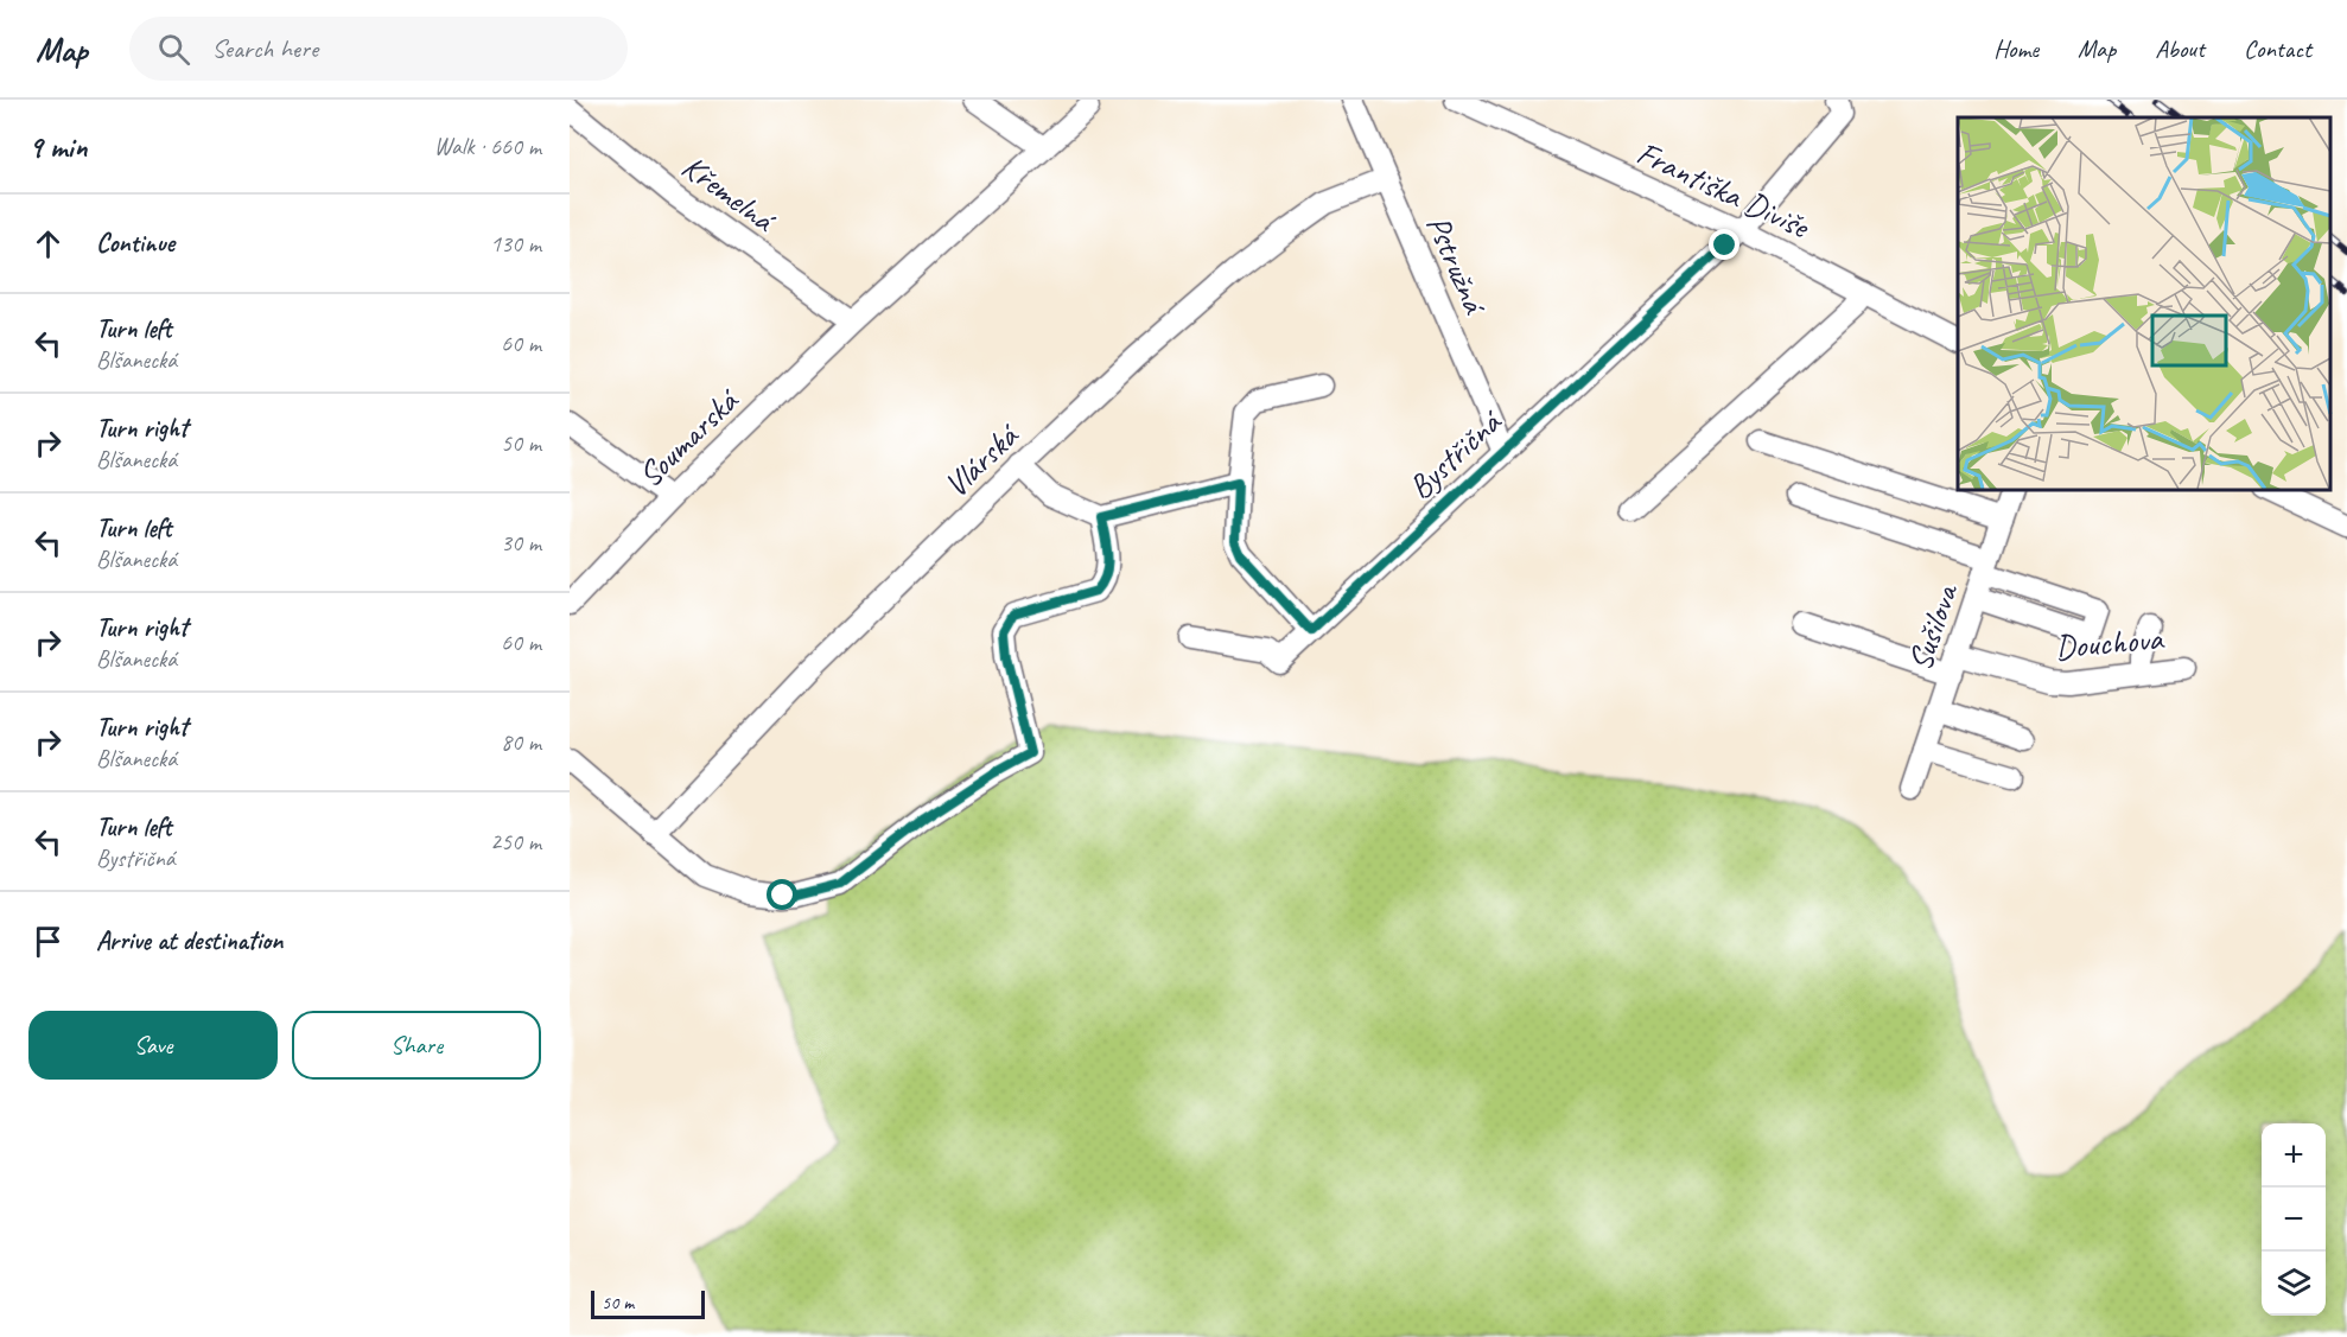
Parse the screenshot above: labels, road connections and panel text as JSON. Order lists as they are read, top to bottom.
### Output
{
  "streets": {
    "street": [
      "Františka Diviše",
      "Křemelná",
      "Pstružná",
      "Soumarská",
      "Bystřičná",
      "Vlárská",
      "Sušilova",
      "Douchova"
    ]
  },
  "crossings": [
    ["Františka Diviše", "Bystřičná"],
    ["Křemelná", "Soumarská"],
    ["Pstružná", "Bystřičná"],
    ["Pstružná", "Vlárská"],
    ["Sušilova", "Douchova"]
  ],
  "scale_bar": "50 m",
  "page": {
    "header": "Map",
    "search": "Search here",
    "nav": [
      "Home",
      "Map",
      "About",
      "Contact"
    ],
    "heading": ["9 min", "Walk · 660 m"],
    "list": [
      ["Continue", "130 m"],
      ["Turn left", "Blšanecká", "60 m"],
      ["Turn right", "Blšanecká", "50 m"],
      ["Turn left", "Blšanecká", "30 m"],
      ["Turn right", "Blšanecká", "60 m"],
      ["Turn right", "Blšanecká", "80 m"],
      ["Turn left", "Bystřičná", "250 m"],
      "Arrive at destination"
    ],
    "buttons": ["Save", "Share"],
    "map_buttons": ["+", "−"],
    "scale": "50 m"
  }
}
